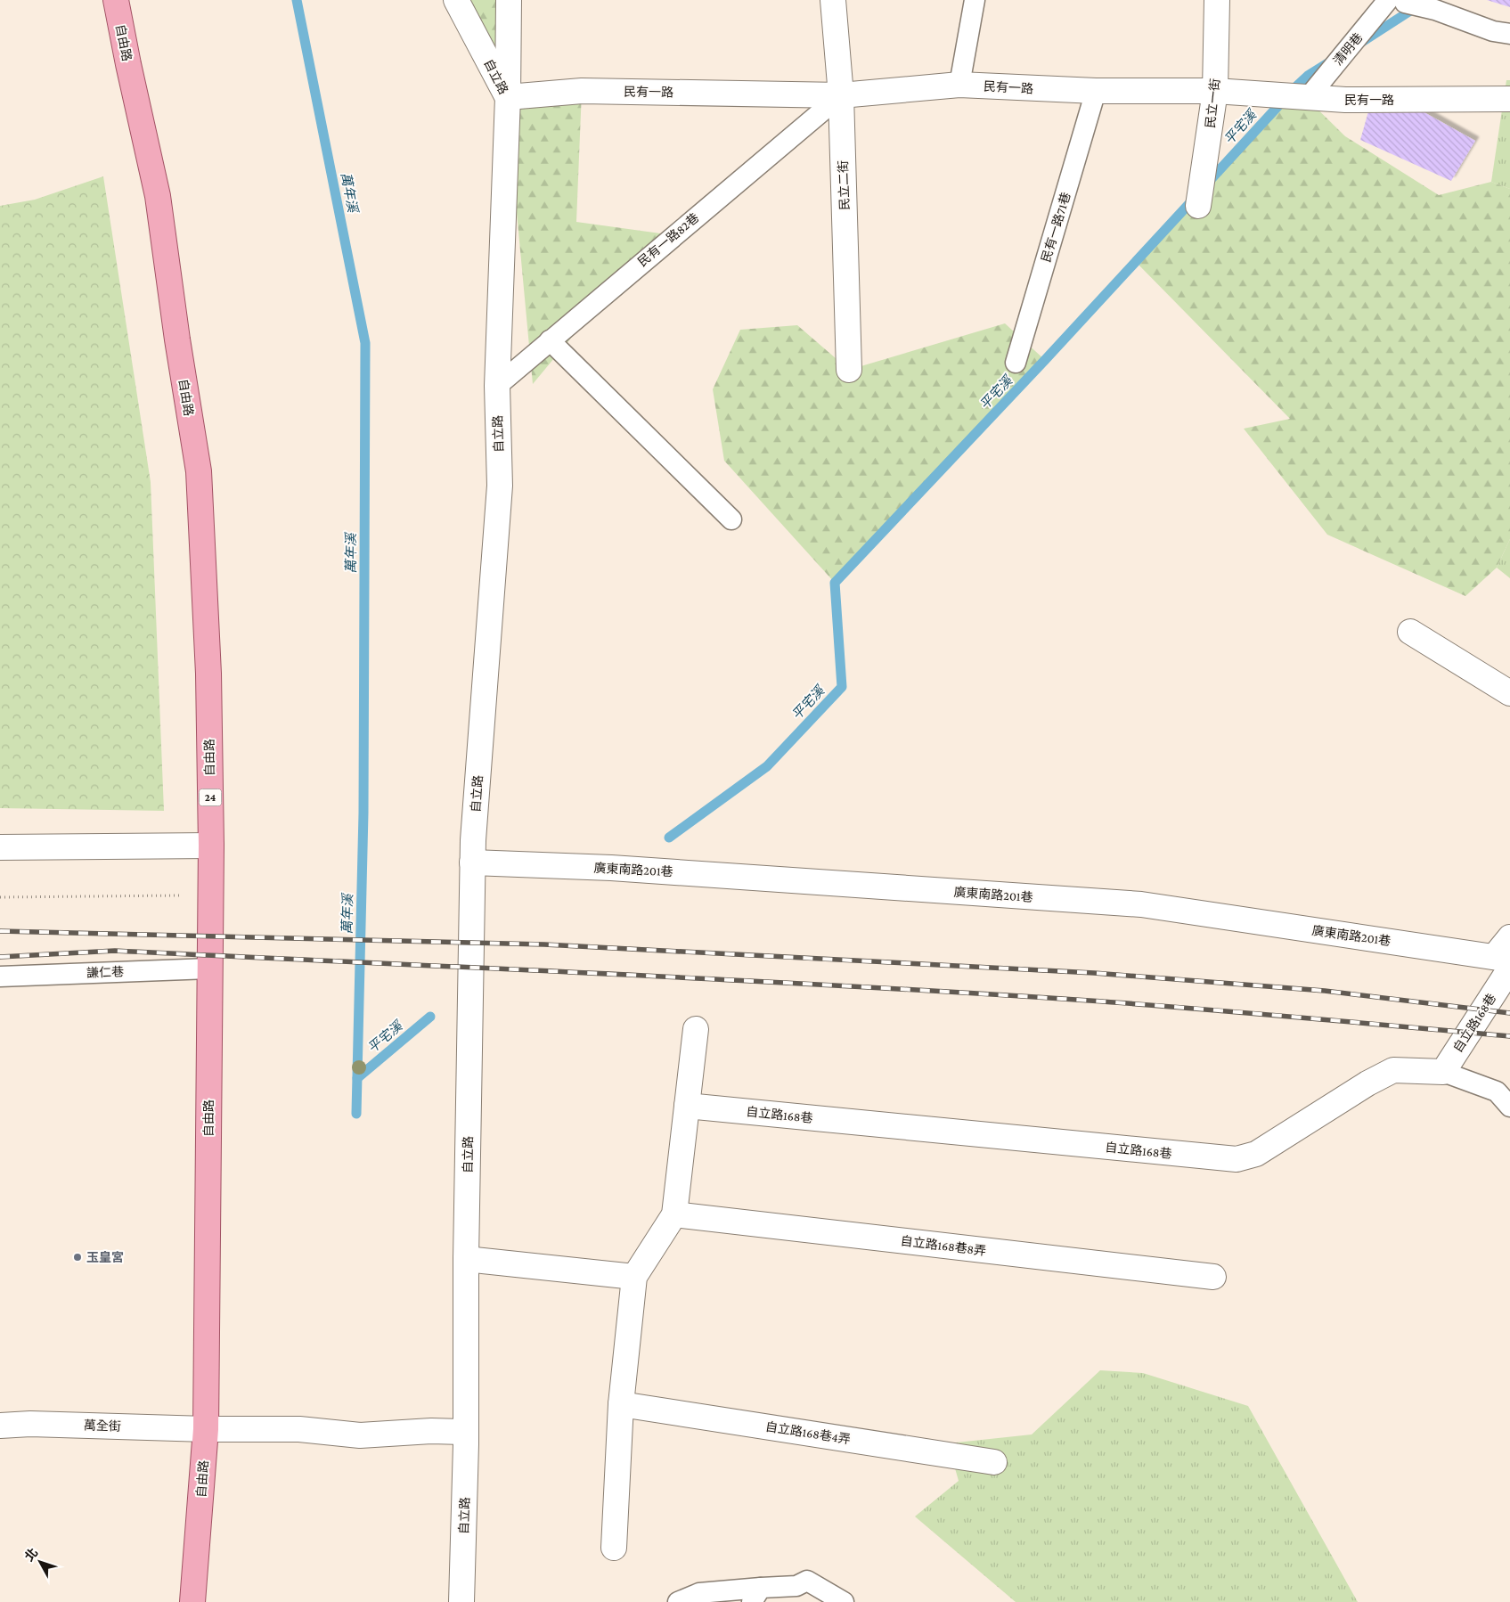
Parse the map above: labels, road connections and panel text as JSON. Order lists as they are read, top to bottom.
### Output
{
  "streets": {
    "main road": ["自由路", "24"],
    "street": [
      "自立路",
      "民有一路",
      "民立一街",
      "民立二街",
      "廣東南路201巷",
      "自立路168巷",
      "自立路168巷8弄",
      "萬全街",
      "自立路168巷4弄"
    ],
    "lane": [
      "清明巷",
      "民有一路71巷",
      "民有一路82巷",
      "謙仁巷"
    ]
  },
  "crossings": [
    ["自由路", "謙仁巷"],
    ["自由路", "萬全街"],
    ["清明巷", "民有一路"],
    ["自立路", "民有一路"],
    ["自立路", "民有一路82巷"],
    ["自立路", "廣東南路201巷"],
    ["自立路", "萬全街"],
    ["民有一路", "民立一街"],
    ["民有一路", "民立二街"],
    ["民有一路", "民有一路71巷"],
    ["民有一路", "民有一路82巷"],
    ["民立二街", "民有一路82巷"],
    ["廣東南路201巷", "自立路168巷"]
  ],
  "water": ["平宅溪", "萬年溪"],
  "places": ["玉皇宮"],
  "north": "top left"
}
